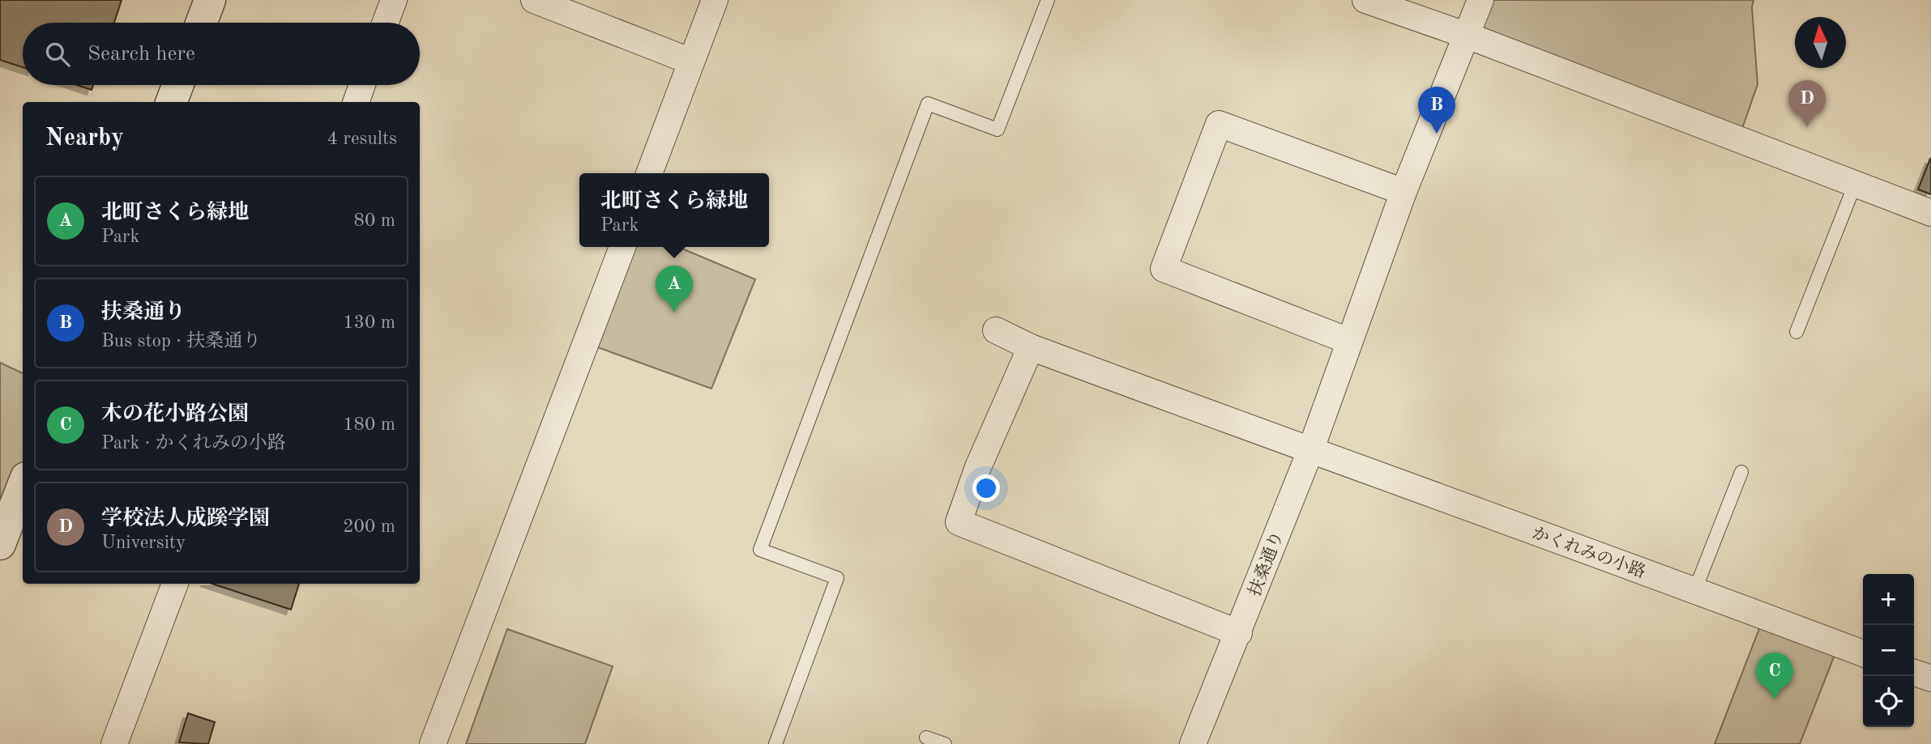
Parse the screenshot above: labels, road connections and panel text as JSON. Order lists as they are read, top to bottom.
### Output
{
  "streets": {
    "street": ["かくれみの小路", "扶桑通り"]
  },
  "crossings": [
    ["かくれみの小路", "扶桑通り"]
  ],
  "north": "top",
  "page": {
    "search": "Search here",
    "pins": [
      "D",
      "B",
      "A",
      "C"
    ],
    "heading": ["Nearby", "4 results"],
    "popup": ["北町さくら緑地", "Park"],
    "list": [
      {
        "mark": "A",
        "name": "北町さくら緑地",
        "note": "Park",
        "value": "80 m"
      },
      {
        "mark": "B",
        "name": "扶桑通り",
        "note": "Bus stop · 扶桑通り",
        "value": "130 m"
      },
      {
        "mark": "C",
        "name": "木の花小路公園",
        "note": "Park · かくれみの小路",
        "value": "180 m"
      },
      {
        "mark": "D",
        "name": "学校法人成蹊学園",
        "note": "University",
        "value": "200 m"
      }
    ],
    "map_buttons": ["+", "−"]
  }
}
